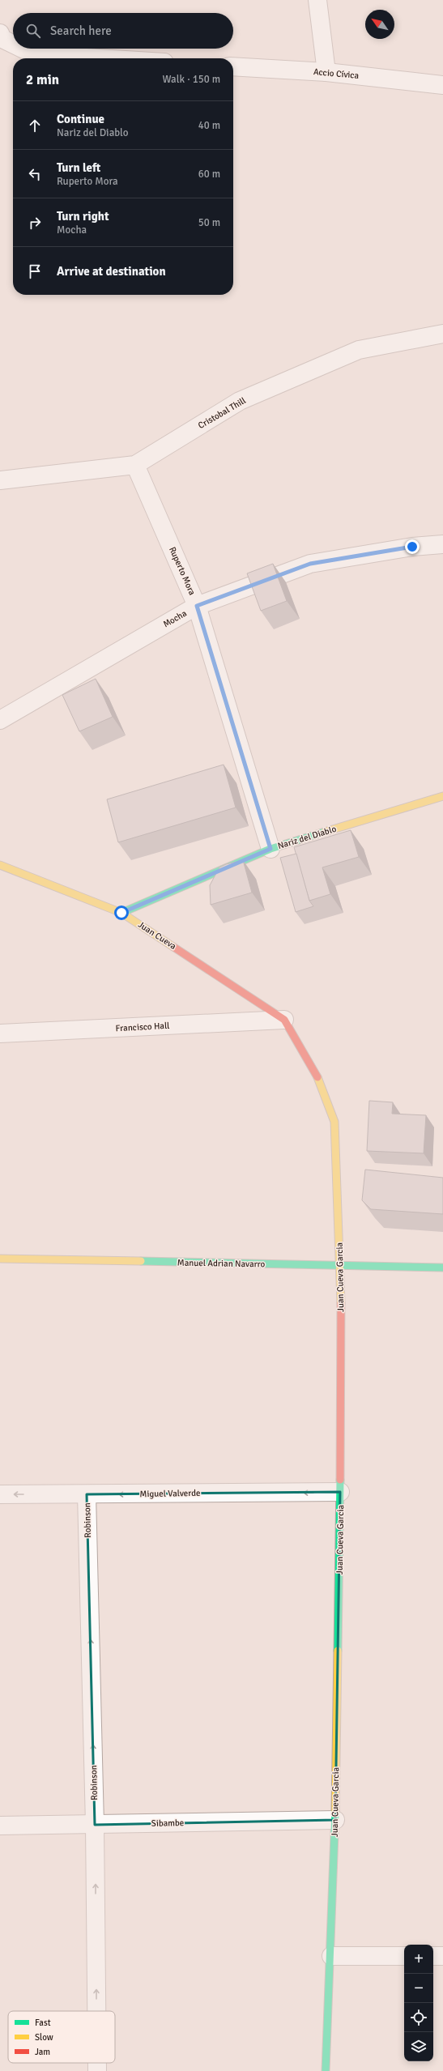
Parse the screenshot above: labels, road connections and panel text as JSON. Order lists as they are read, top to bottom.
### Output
{
  "streets": {
    "street": [
      "Accio Cívica",
      "Cristobal Thill",
      "Ruperto Mora",
      "Mocha",
      "Nariz del Diablo",
      "Juan Cueva",
      "Francisco Hall",
      "Manuel Adrian Navarro",
      "Juan Cueva Garcia",
      "Miguel Valverde",
      "Robinson",
      "Sibambe"
    ]
  },
  "crossings": [
    ["Cristobal Thill", "Ruperto Mora"],
    ["Ruperto Mora", "Mocha"],
    ["Ruperto Mora", "Nariz del Diablo"],
    ["Nariz del Diablo", "Juan Cueva"],
    ["Juan Cueva", "Francisco Hall"],
    ["Juan Cueva", "Juan Cueva Garcia"],
    ["Francisco Hall", "Juan Cueva Garcia"],
    ["Manuel Adrian Navarro", "Juan Cueva Garcia"],
    ["Juan Cueva Garcia", "Miguel Valverde"],
    ["Juan Cueva Garcia", "Sibambe"],
    ["Miguel Valverde", "Robinson"],
    ["Robinson", "Sibambe"]
  ],
  "one_way": ["Miguel Valverde", "Robinson"],
  "legend": ["Fast", "Slow", "Jam"],
  "north": "top left",
  "page": {
    "search": "Search here",
    "heading": ["2 min", "Walk · 150 m"],
    "list": [
      ["Continue", "Nariz del Diablo", "40 m"],
      ["Turn left", "Ruperto Mora", "60 m"],
      ["Turn right", "Mocha", "50 m"],
      "Arrive at destination"
    ],
    "map_buttons": ["+", "−"]
  }
}
